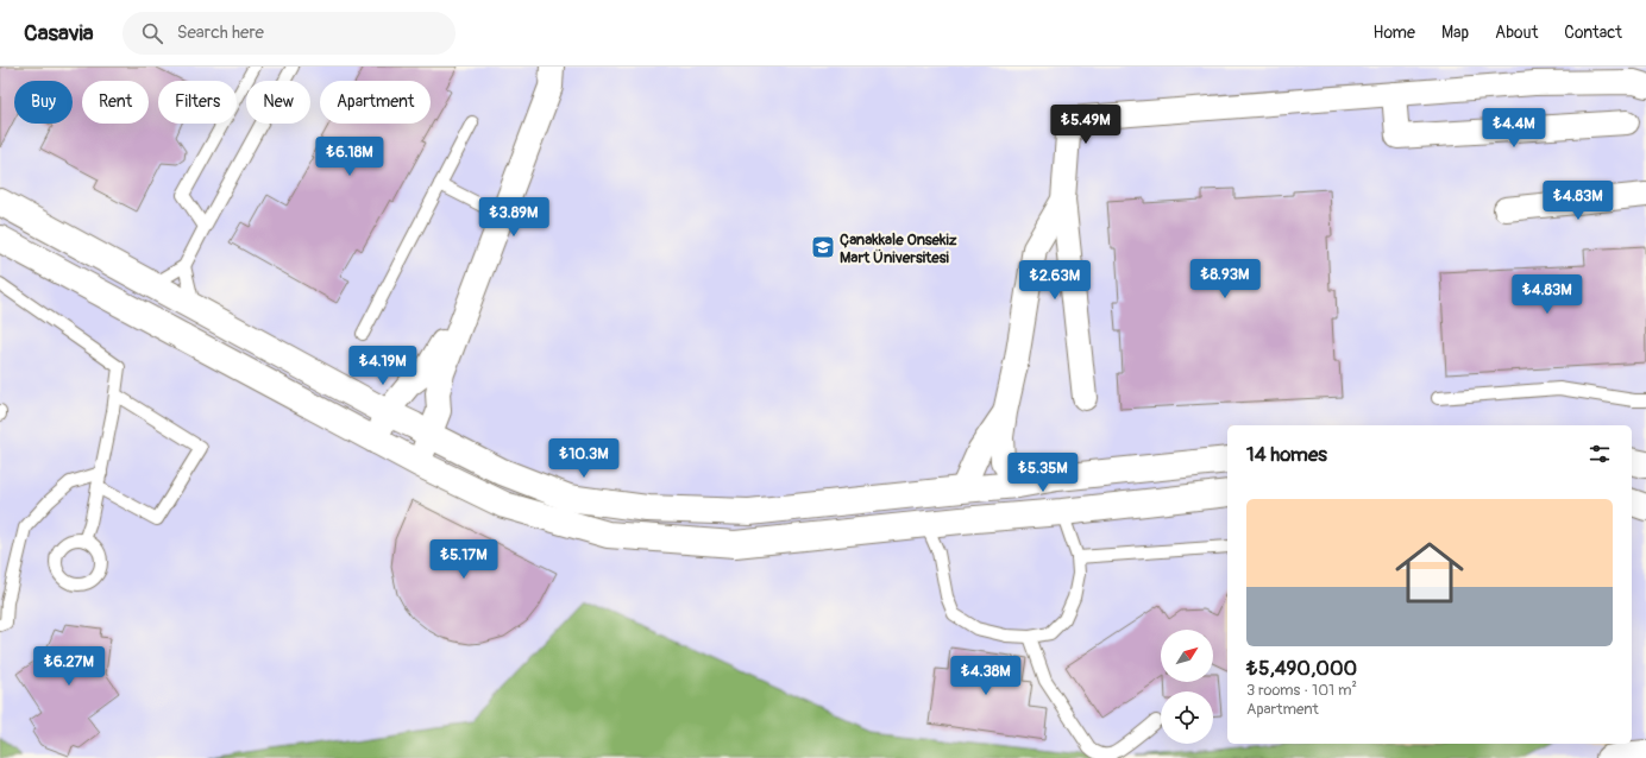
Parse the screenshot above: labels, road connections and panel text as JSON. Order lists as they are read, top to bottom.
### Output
{
  "places": {
    "school or university": ["Çanakkale Onsekiz Mart Üniversitesi"]
  },
  "north": "top right",
  "page": {
    "header": "Casavia",
    "search": "Search here",
    "nav": [
      "Home",
      "Map",
      "About",
      "Contact"
    ],
    "chip": [
      "Buy",
      "Rent",
      "Filters",
      "New",
      "Apartment"
    ],
    "price": [
      "₺5.49M",
      "₺4.4M",
      "₺6.18M",
      "₺4.83M",
      "₺3.89M",
      "₺8.93M",
      "₺2.63M",
      "₺4.83M",
      "₺4.19M",
      "₺10.3M",
      "₺5.35M",
      "₺5.17M",
      "₺6.27M",
      "₺4.38M"
    ],
    "heading": "14 homes",
    "list": [
      {
        "name": "₺5,490,000",
        "note": "3 rooms · 101 m² · Apartment"
      }
    ]
  }
}
